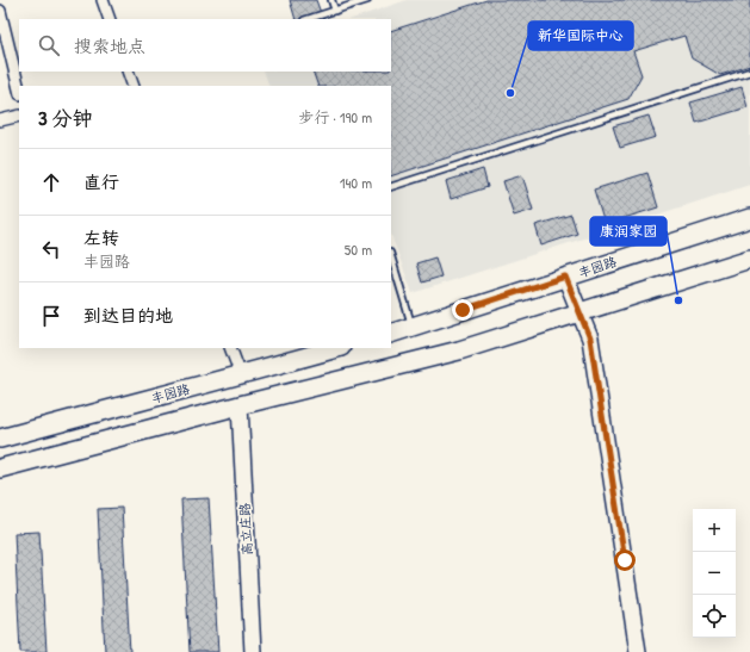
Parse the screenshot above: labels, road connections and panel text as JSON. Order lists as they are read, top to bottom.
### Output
{
  "streets": {
    "main road": ["丰园路"],
    "street": ["高立庄路"]
  },
  "places": ["新华国际中心", "康润家园"],
  "page": {
    "search": "搜索地点",
    "heading": ["3 分钟", "步行 · 190 m"],
    "list": [
      ["直行", "140 m"],
      ["左转", "丰园路", "50 m"],
      "到达目的地"
    ],
    "map_buttons": ["+", "−"]
  }
}
